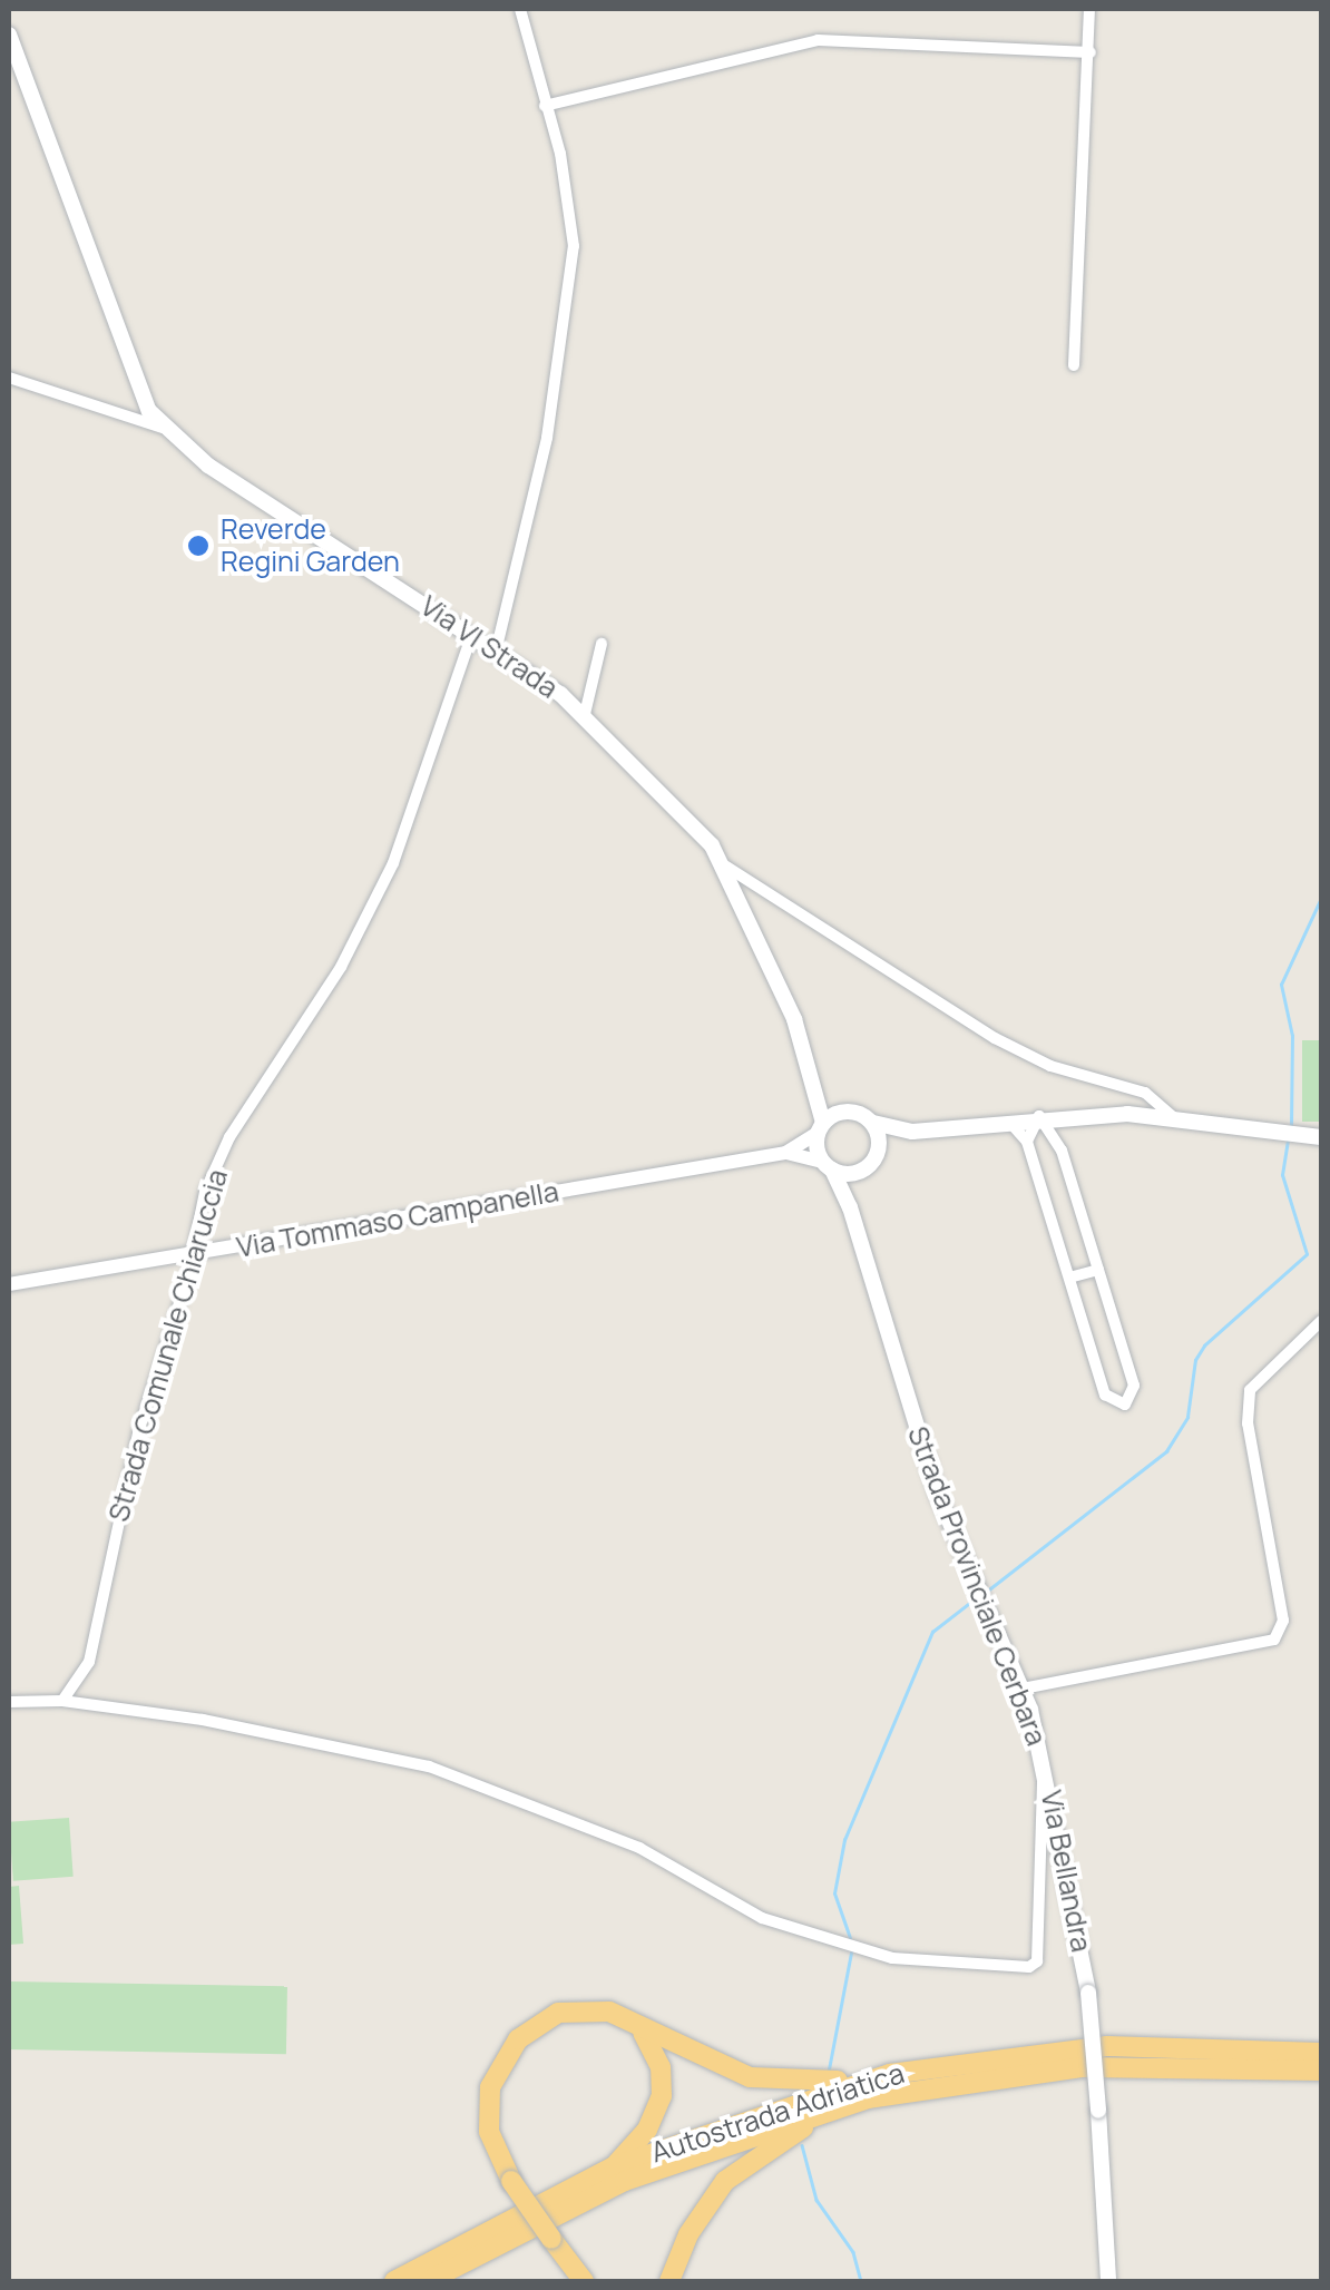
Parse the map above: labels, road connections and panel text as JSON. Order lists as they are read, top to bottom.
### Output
{
  "streets": {
    "highway": ["Autostrada Adriatica"],
    "main road": ["Via VI Strada", "Strada Provinciale Cerbara", "Via Bellandra"],
    "street": ["Via Tommaso Campanella", "Strada Comunale Chiaruccia"]
  },
  "crossings": [
    ["Via VI Strada", "Via Tommaso Campanella"],
    ["Via VI Strada", "Strada Comunale Chiaruccia"],
    ["Via VI Strada", "Strada Provinciale Cerbara"],
    ["Via Tommaso Campanella", "Strada Comunale Chiaruccia"],
    ["Via Tommaso Campanella", "Strada Provinciale Cerbara"],
    ["Strada Comunale Chiaruccia", "Via Bellandra"],
    ["Strada Provinciale Cerbara", "Via Bellandra"]
  ],
  "places": ["Reverde Regini Garden"]
}
